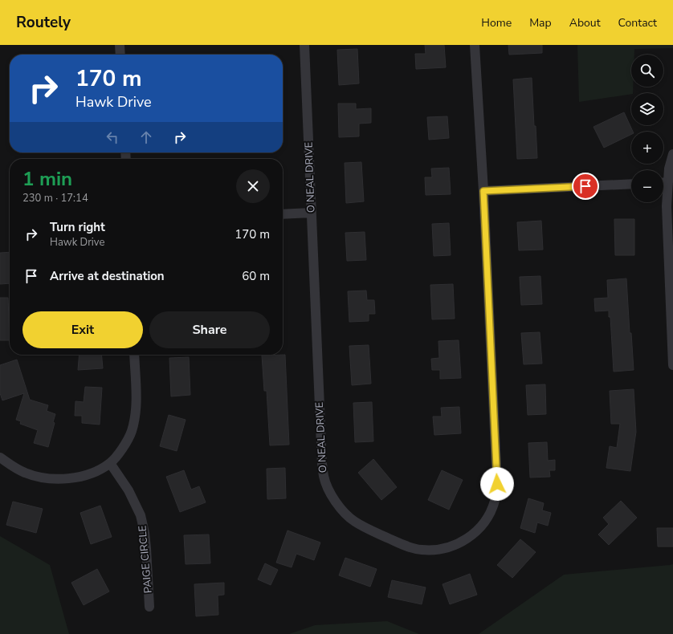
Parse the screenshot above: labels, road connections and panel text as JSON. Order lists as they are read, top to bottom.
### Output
{
  "streets": {
    "street": ["O NEAL DRIVE", "PAIGE CIRCLE"]
  },
  "page": {
    "header": "Routely",
    "nav": [
      "Home",
      "Map",
      "About",
      "Contact"
    ],
    "map_buttons": ["+", "−"],
    "turn": ["170 m", "Hawk Drive"],
    "heading": ["1 min", "230 m · 17:14"],
    "list": [
      {
        "name": "Turn right",
        "note": "Hawk Drive",
        "value": "170 m"
      },
      {
        "name": "Arrive at destination",
        "value": "60 m"
      }
    ],
    "buttons": ["Exit", "Share"]
  }
}
